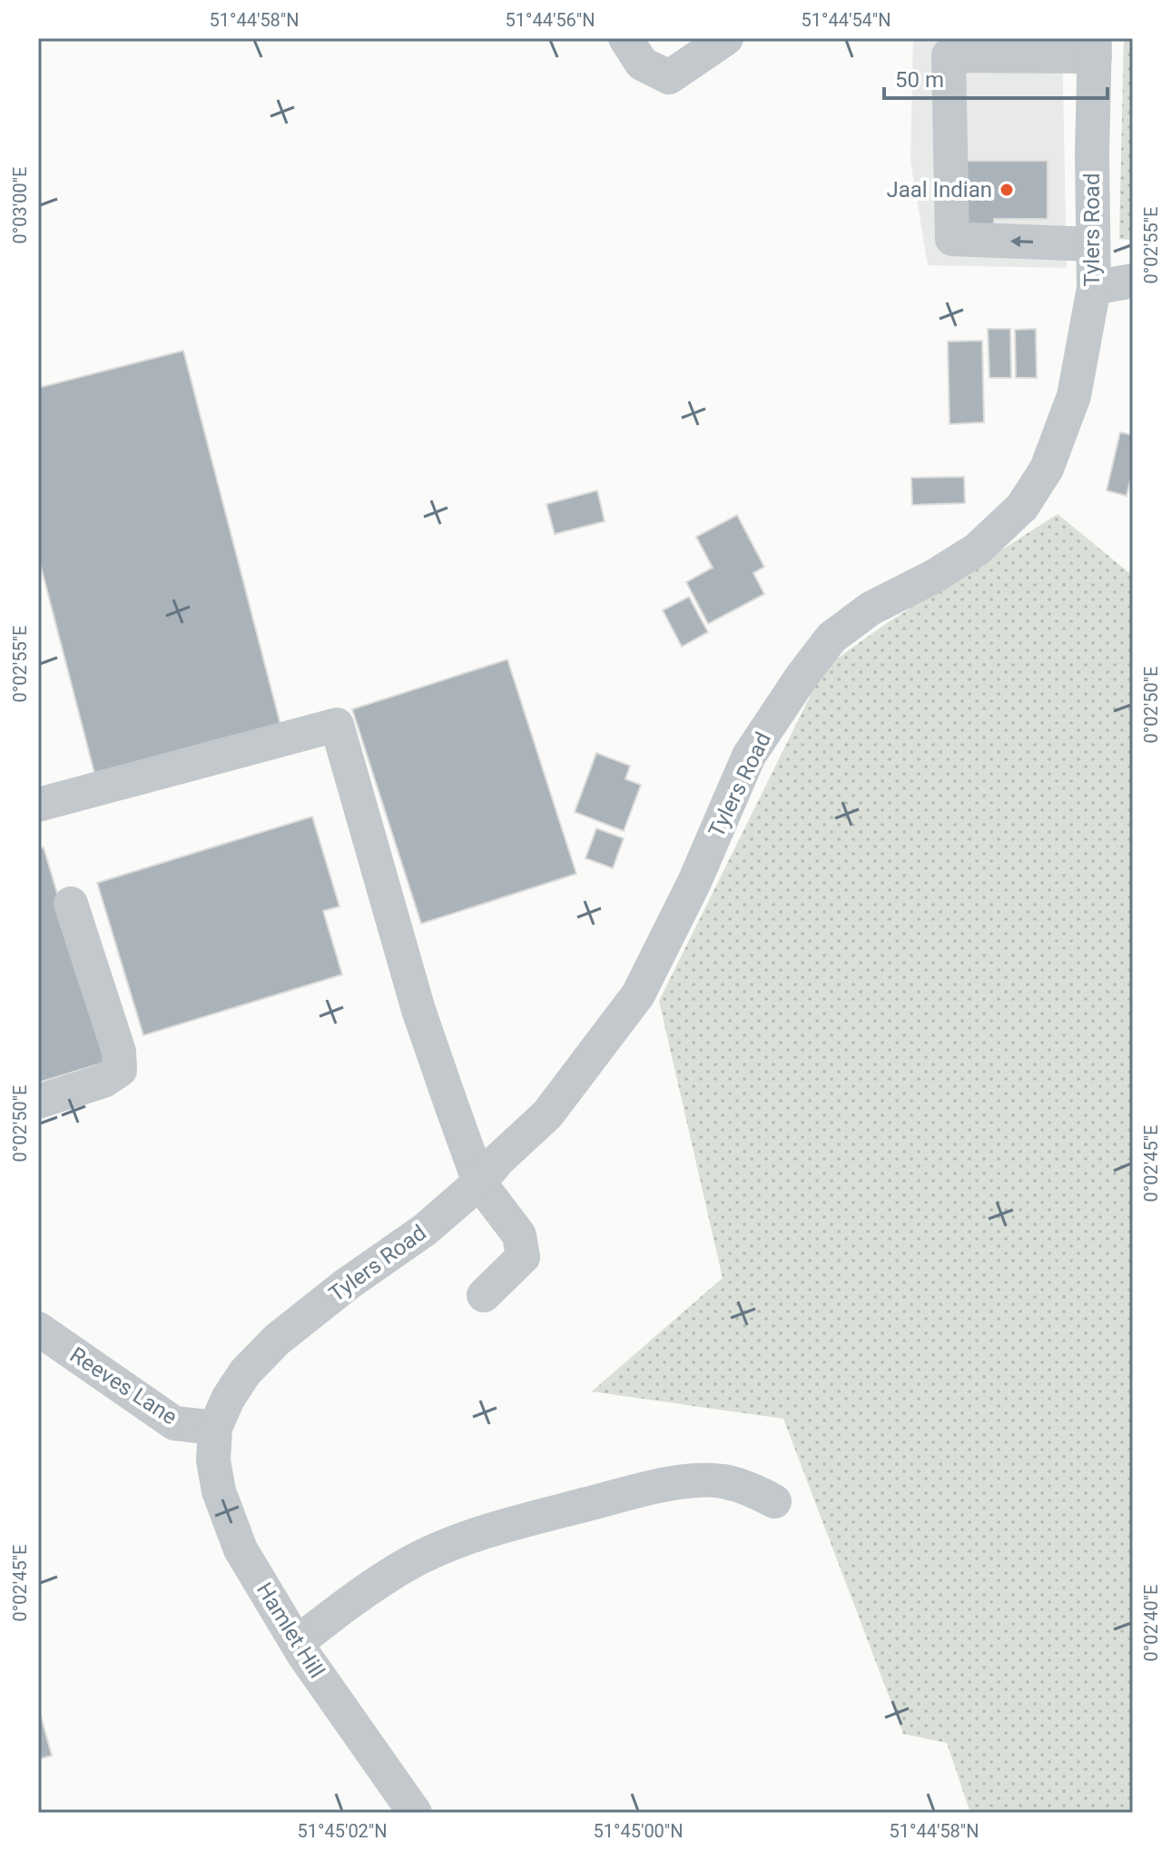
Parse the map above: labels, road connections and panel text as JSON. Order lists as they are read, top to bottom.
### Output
{
  "streets": {
    "street": ["Tylers Road", "Reeves Lane", "Hamlet Hill"]
  },
  "crossings": [
    ["Tylers Road", "Reeves Lane"],
    ["Tylers Road", "Hamlet Hill"],
    ["Reeves Lane", "Hamlet Hill"]
  ],
  "places": ["Jaal Indian"],
  "scale_bar": "50 m",
  "coordinates": [
    "51°44'58\"N",
    "51°44'56\"N",
    "51°44'54\"N",
    "0°03'00\"E",
    "0°02'55\"E",
    "0°02'50\"E",
    "0°02'45\"E",
    "0°02'40\"E",
    "51°45'02\"N",
    "51°45'00\"N"
  ]
}
